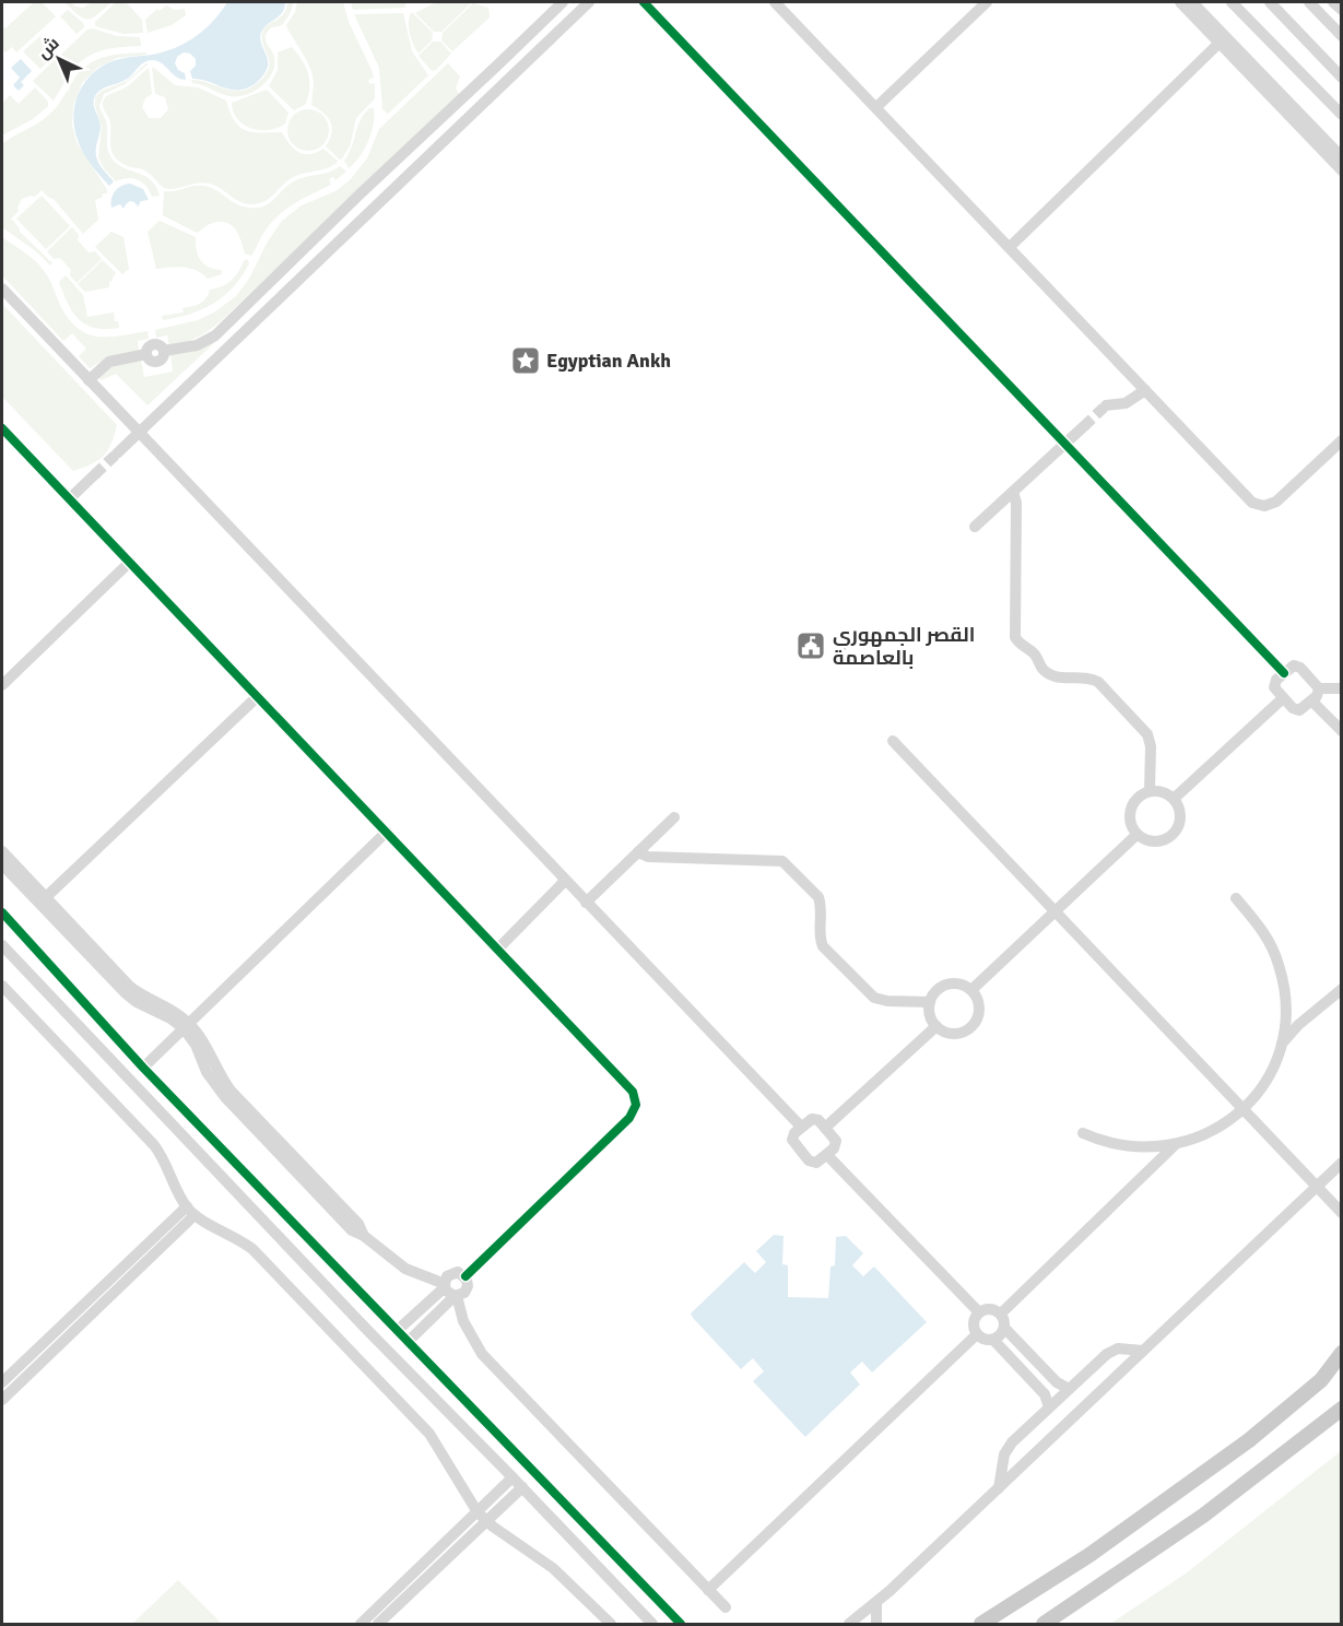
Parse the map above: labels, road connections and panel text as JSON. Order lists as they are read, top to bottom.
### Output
{
  "places": {
    "place": ["Egyptian Ankh"],
    "public building": ["القصر الجمهوري بالعاصمة"]
  },
  "north": "top left"
}
